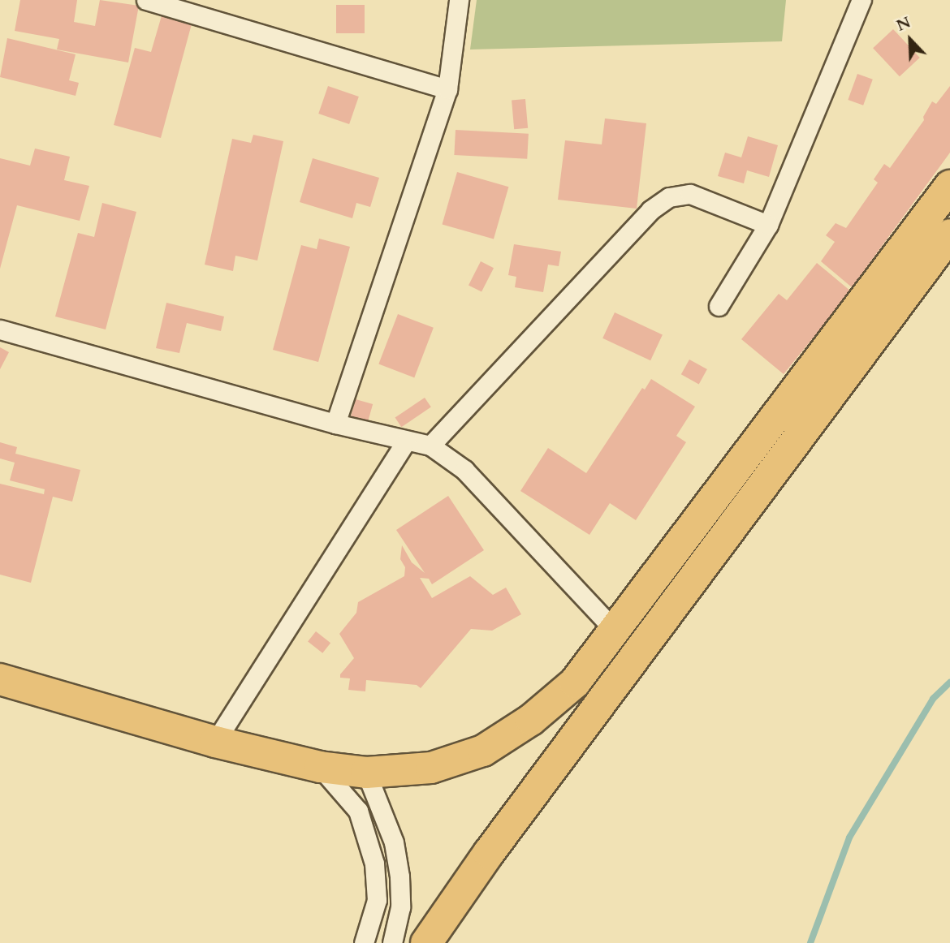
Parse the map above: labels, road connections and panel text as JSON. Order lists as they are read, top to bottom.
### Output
{
  "north": "top left"
}
